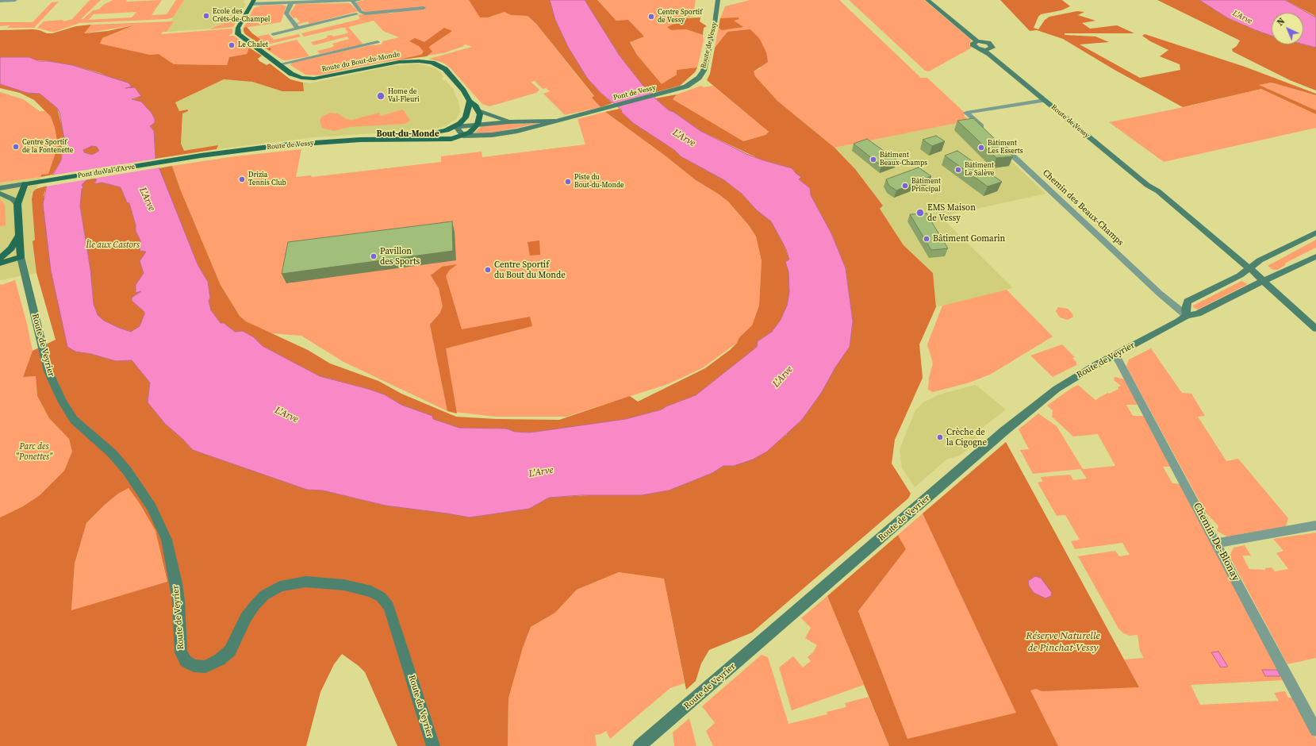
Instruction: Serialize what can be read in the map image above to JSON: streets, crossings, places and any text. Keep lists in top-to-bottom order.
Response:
{
  "streets": {
    "main road": [
      "Route de Vessy",
      "Route du Bout-du-Monde",
      "Pont de Vessy",
      "Pont du Val-d'Arve",
      "Route de Veyrier"
    ],
    "street": ["Chemin des Beaux-Champs", "Chemin De-Blonay"]
  },
  "crossings": [
    ["Route de Vessy", "Route du Bout-du-Monde"],
    ["Route de Vessy", "Pont de Vessy"],
    ["Route de Vessy", "Pont du Val-d'Arve"],
    ["Route de Vessy", "Route de Veyrier"],
    ["Pont du Val-d'Arve", "Route de Veyrier"],
    ["Chemin des Beaux-Champs", "Route de Veyrier"],
    ["Route de Veyrier", "Chemin De-Blonay"]
  ],
  "districts": ["Bout-du-Monde"],
  "water": ["L'Arve"],
  "parks": ["Île aux Castors", "Parc des \"Ponettes\"", "Réserve Naturelle de Pinchat-Vessy"],
  "places": [
    "Ecole des Crêts-de-Champel",
    "Centre Sportif de Vessy",
    "Le Chalet",
    "Home de Val-Fleuri",
    "Centre Sportif de la Fontenette",
    "Bâtiment Les Esserts",
    "Bâtiment Beaux-Champs",
    "Bâtiment Le Salève",
    "Drizia Tennis Club",
    "Piste du Bout-du-Monde",
    "Bâtiment Principal",
    "EMS Maison de Vessy",
    "Bâtiment Gomarin",
    "Pavillon des Sports",
    "Centre Sportif du Bout du Monde",
    "Crèche de la Cigogne"
  ],
  "north": "top left"
}
